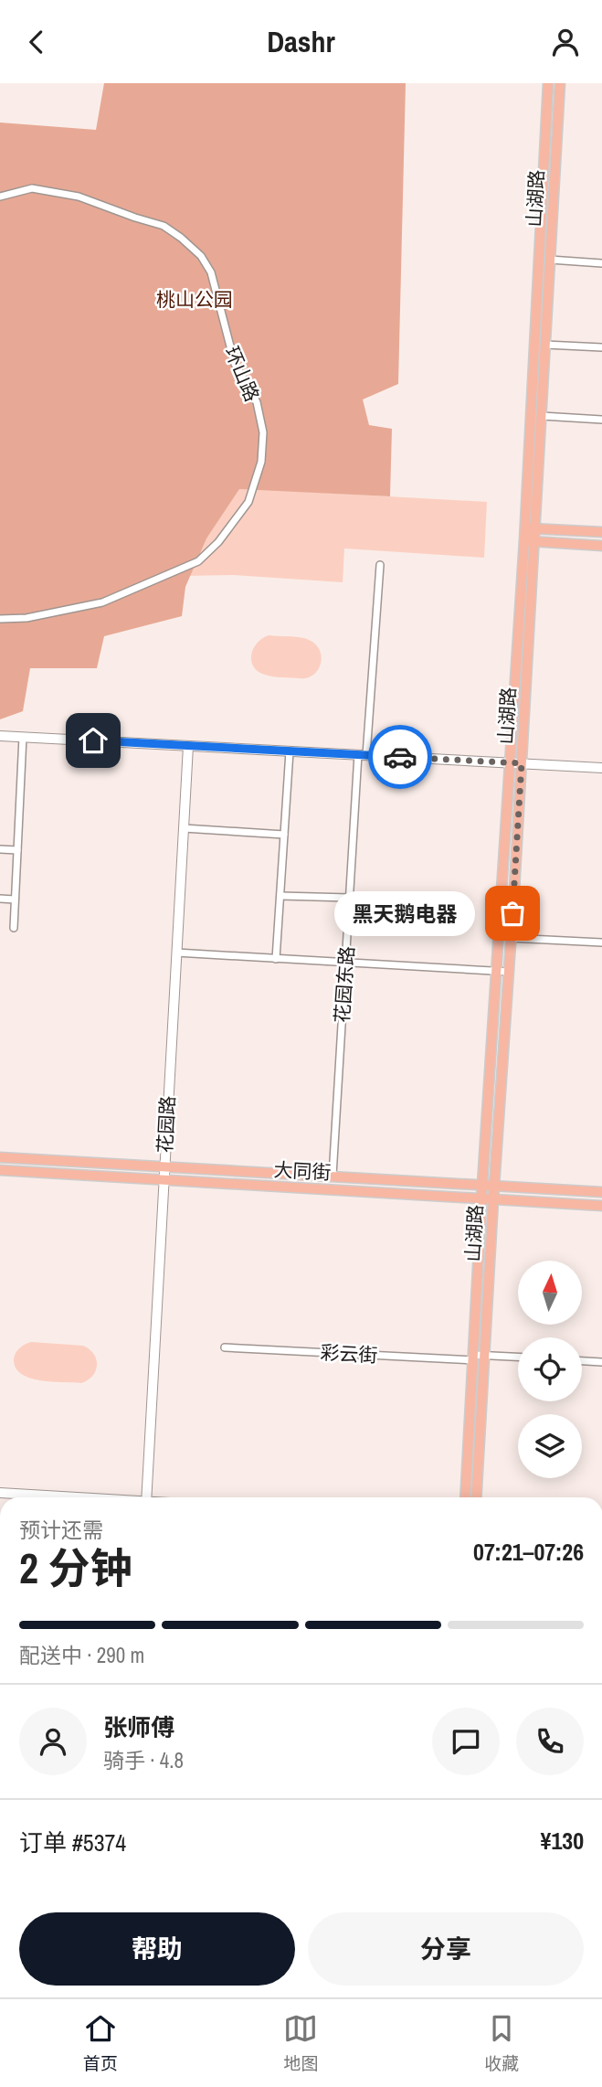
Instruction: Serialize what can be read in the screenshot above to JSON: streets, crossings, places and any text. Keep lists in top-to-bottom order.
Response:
{
  "streets": {
    "main road": ["山湖路", "花园路", "大同街"],
    "street": ["环山路", "花园东路", "彩云街"]
  },
  "crossings": [
    ["山湖路", "大同街"],
    ["山湖路", "彩云街"],
    ["花园东路", "大同街"],
    ["花园路", "大同街"]
  ],
  "parks": ["桃山公园"],
  "places": ["黑天鹅电器"],
  "north": "top",
  "page": {
    "header": "Dashr",
    "bubble": "黑天鹅电器",
    "heading": ["2 分钟", "预计还需", "07:21–07:26"],
    "panel": [
      "张师傅",
      "骑手 · 4.8",
      "订单 #5374",
      "¥130"
    ],
    "bar": "配送中 · 290 m",
    "buttons": ["帮助", "分享"],
    "tabs": ["首页", "地图", "收藏"]
  }
}
